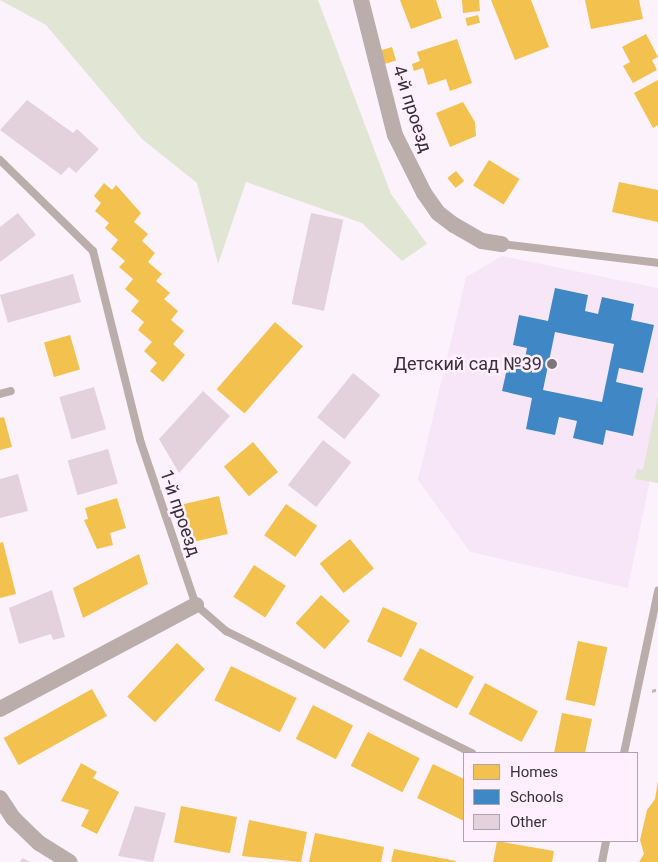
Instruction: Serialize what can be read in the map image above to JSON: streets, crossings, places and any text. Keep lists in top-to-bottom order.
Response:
{
  "streets": {
    "street": ["4-й проезд"],
    "lane": ["1-й проезд"]
  },
  "places": ["Детский сад №39"],
  "legend": ["Homes", "Schools", "Other"]
}
